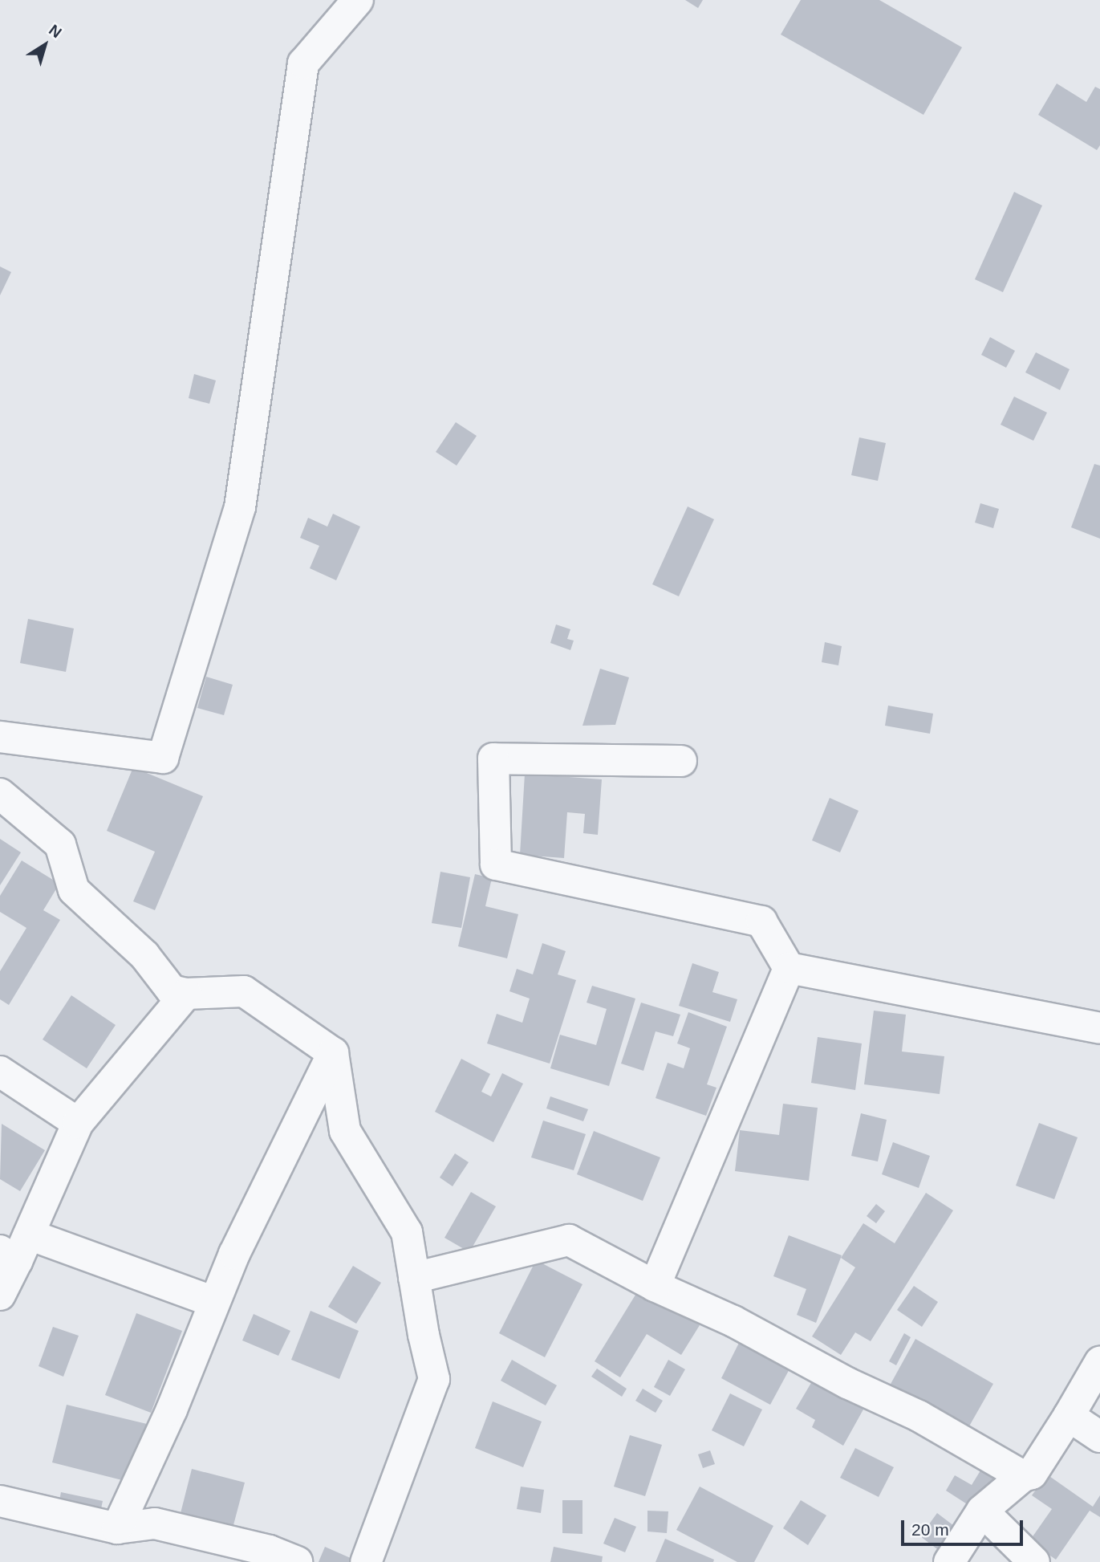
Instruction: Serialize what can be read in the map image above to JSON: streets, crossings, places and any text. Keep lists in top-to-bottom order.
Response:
{
  "scale_bar": "20 m",
  "north": "top right"
}
